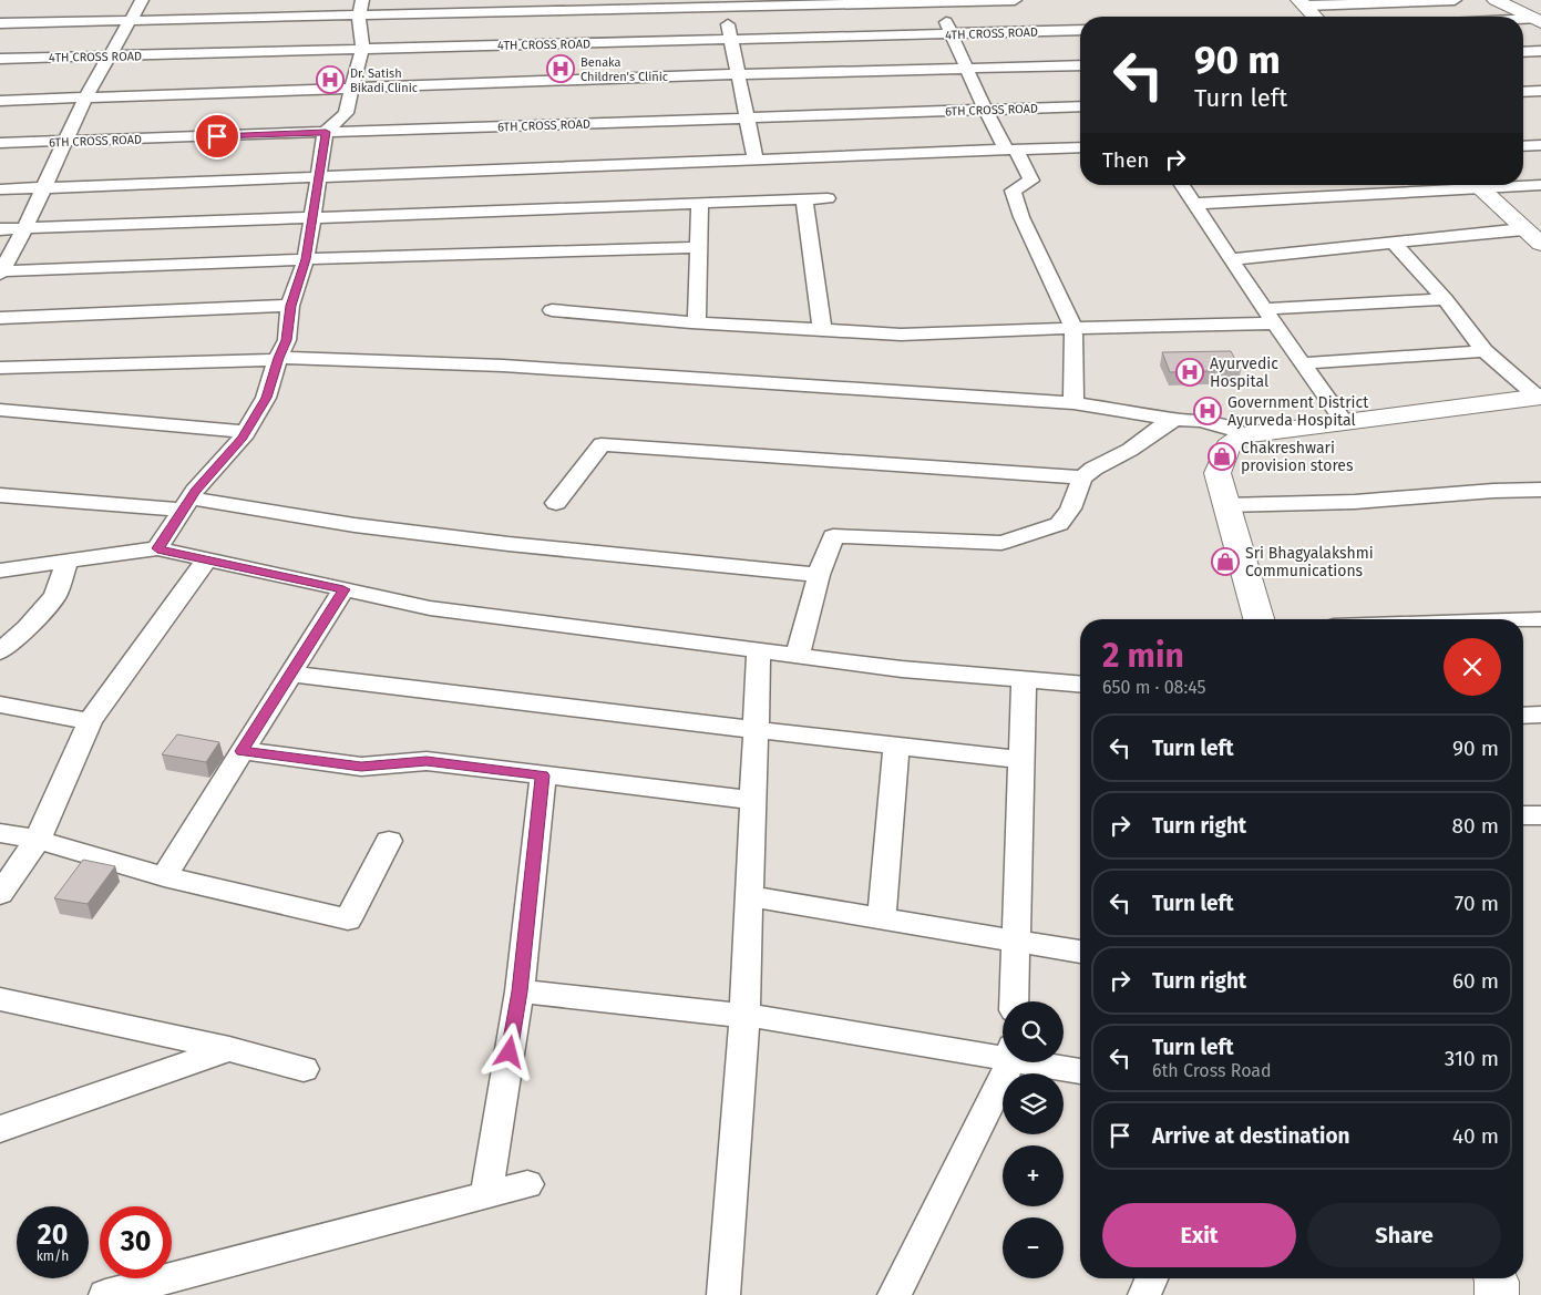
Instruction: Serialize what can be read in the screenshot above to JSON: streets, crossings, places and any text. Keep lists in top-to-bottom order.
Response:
{
  "streets": {
    "street": ["4TH CROSS ROAD", "6TH CROSS ROAD"]
  },
  "places": {
    "hospital": [
      "Benaka Children's Clinic",
      "Dr. Satish Bikadi Clinic",
      "Ayurvedic Hospital",
      "Government District Ayurveda Hospital"
    ],
    "shop": ["Chakreshwari provision stores", "Sri Bhagyalakshmi Communications"]
  },
  "page": {
    "turn": ["90 m", "Turn left"],
    "then": "Then",
    "heading": ["2 min", "650 m · 08:45"],
    "list": [
      {
        "name": "Turn left",
        "value": "90 m"
      },
      {
        "name": "Turn right",
        "value": "80 m"
      },
      {
        "name": "Turn left",
        "value": "70 m"
      },
      {
        "name": "Turn right",
        "value": "60 m"
      },
      {
        "name": "Turn left",
        "note": "6th Cross Road",
        "value": "310 m"
      },
      {
        "name": "Arrive at destination",
        "value": "40 m"
      }
    ],
    "map_buttons": ["+", "−"],
    "buttons": ["Exit", "Share"],
    "speed": "20 km/h",
    "limit": "30"
  }
}
